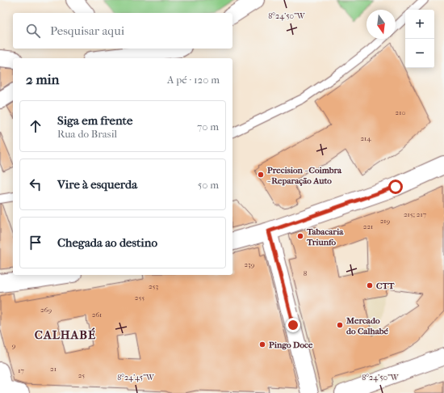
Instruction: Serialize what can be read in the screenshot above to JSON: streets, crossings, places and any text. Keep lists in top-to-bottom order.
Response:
{
  "districts": ["CALHABÉ"],
  "places": [
    "Precision - Coimbra - Reparação Auto",
    "Tabacaria Triunfo",
    "CTT",
    "Mercado do Calhabé",
    "Pingo Doce"
  ],
  "house_numbers": [
    "210",
    "214",
    "215; 217",
    "219",
    "221",
    "239",
    "8",
    "253",
    "255",
    "269",
    "261",
    "9",
    "21",
    "17",
    "25"
  ],
  "north": "bottom",
  "page": {
    "map_buttons": ["+", "−"],
    "search": "Pesquisar aqui",
    "heading": ["2 min", "A pé · 120 m"],
    "list": [
      ["Siga em frente", "Rua do Brasil", "70 m"],
      ["Vire à esquerda", "50 m"],
      "Chegada ao destino"
    ]
  },
  "coordinates": ["8°24'50\"W", "8°24'45\"W"]
}
